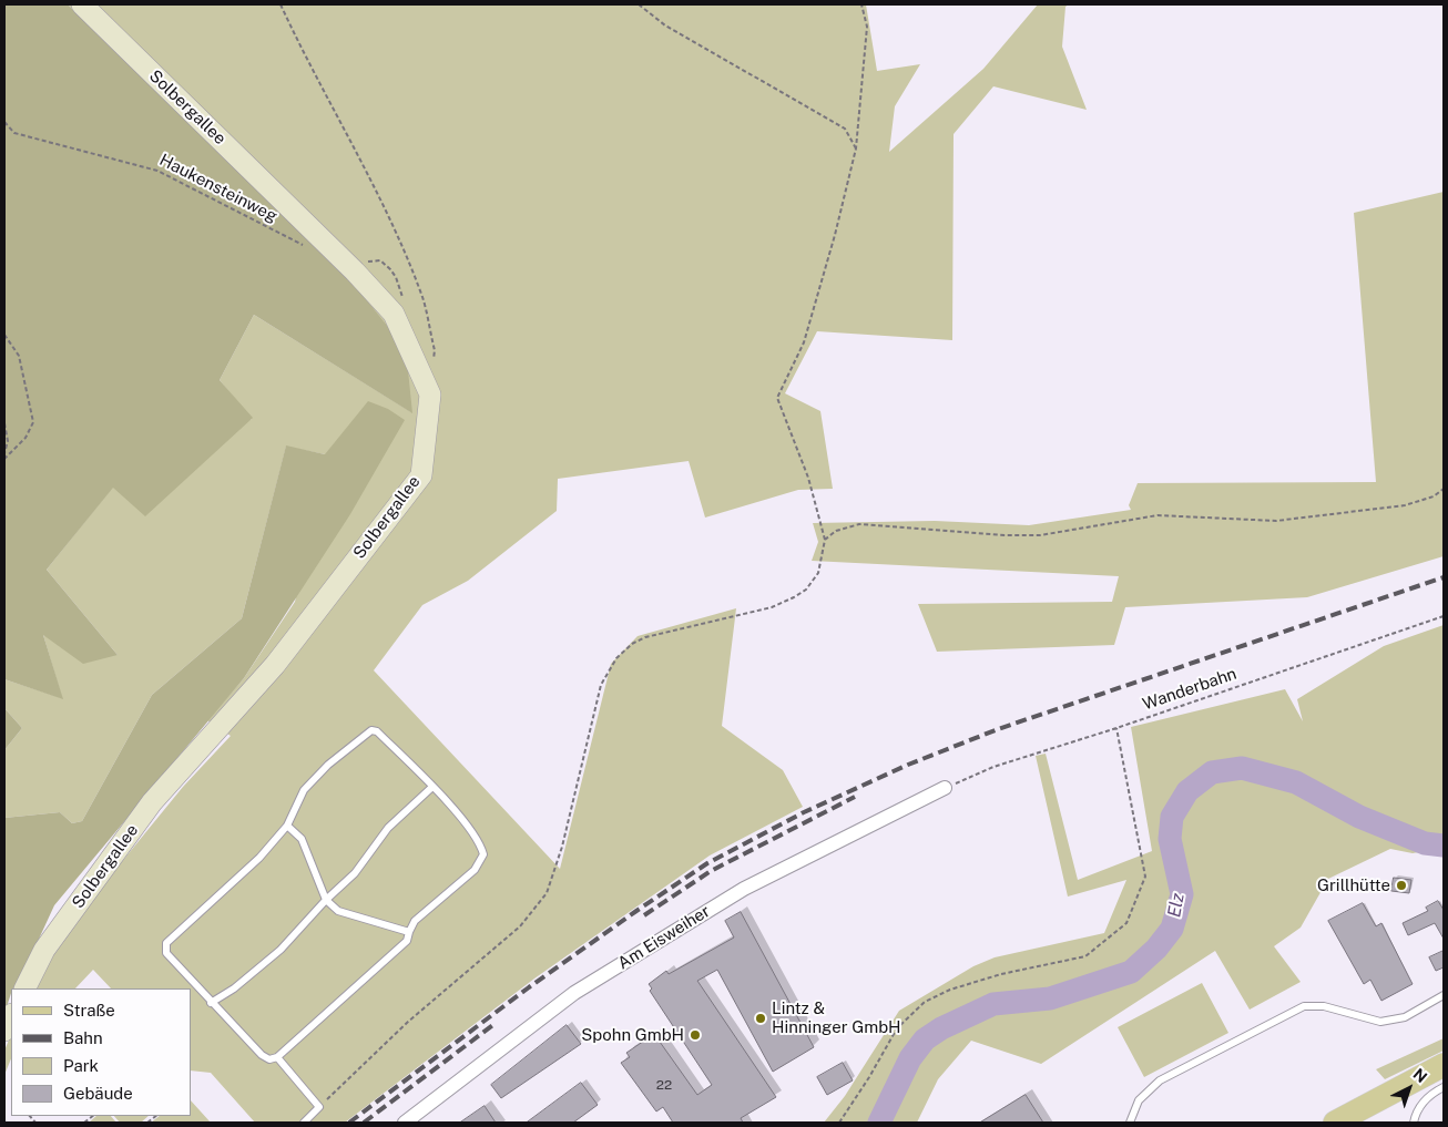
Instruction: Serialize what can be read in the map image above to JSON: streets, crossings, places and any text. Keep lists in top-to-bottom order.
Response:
{
  "streets": {
    "street": ["Solbergallee", "Am Eisweiher"],
    "path": ["Haukensteinweg", "Wanderbahn"]
  },
  "crossings": [
    ["Wanderbahn", "Am Eisweiher"]
  ],
  "water": ["Elz"],
  "places": ["Grillhütte", "Lintz & Hinninger GmbH", "Spohn GmbH"],
  "house_numbers": ["22"],
  "legend": [
    "Straße",
    "Bahn",
    "Park",
    "Gebäude"
  ],
  "north": "top right"
}
